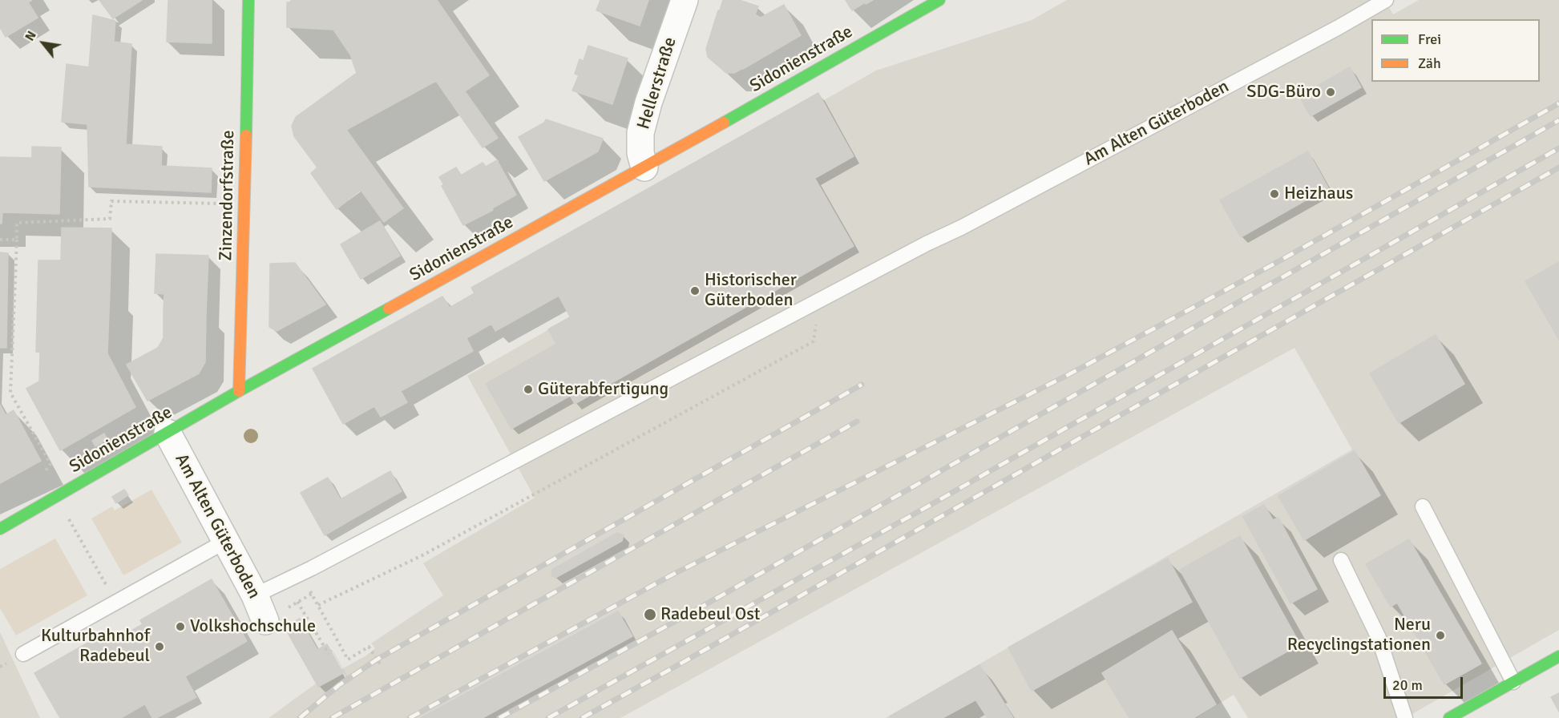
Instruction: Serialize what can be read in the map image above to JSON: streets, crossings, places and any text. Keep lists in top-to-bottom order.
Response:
{
  "streets": {
    "street": [
      "Sidonienstraße",
      "Hellerstraße",
      "Am Alten Güterboden",
      "Zinzendorfstraße"
    ]
  },
  "crossings": [
    ["Sidonienstraße", "Hellerstraße"],
    ["Sidonienstraße", "Am Alten Güterboden"],
    ["Sidonienstraße", "Zinzendorfstraße"]
  ],
  "places": [
    "SDG-Büro",
    "Heizhaus",
    "Historischer Güterboden",
    "Güterabfertigung",
    "Radebeul Ost",
    "Volkshochschule",
    "Neru Recyclingstationen",
    "Kulturbahnhof Radebeul"
  ],
  "legend": ["Frei", "Zäh"],
  "scale_bar": "20 m",
  "north": "top left"
}
